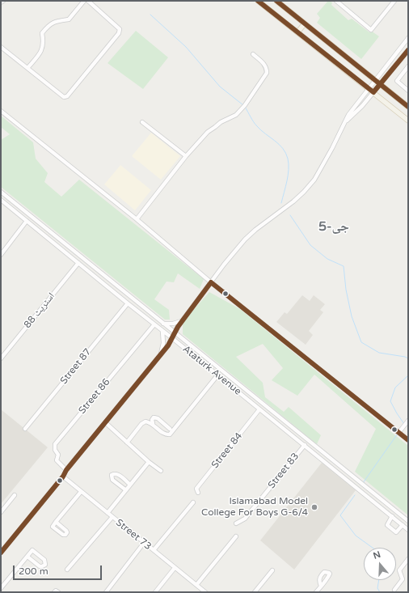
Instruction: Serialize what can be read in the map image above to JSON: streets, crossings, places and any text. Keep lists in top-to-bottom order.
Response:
{
  "streets": {
    "street": [
      "اسٹریٹ 88",
      "Street 87",
      "Ataturk Avenue",
      "Street 86",
      "Street 84",
      "Street 83",
      "Street 73"
    ]
  },
  "crossings": [
    ["اسٹریٹ 88", "Ataturk Avenue"],
    ["Street 87", "Ataturk Avenue"],
    ["Ataturk Avenue", "Street 86"],
    ["Ataturk Avenue", "Street 84"],
    ["Ataturk Avenue", "Street 83"]
  ],
  "districts": ["جی-5"],
  "places": ["Islamabad Model College For Boys G-6/4"],
  "scale_bar": "200 m",
  "north": "top"
}
